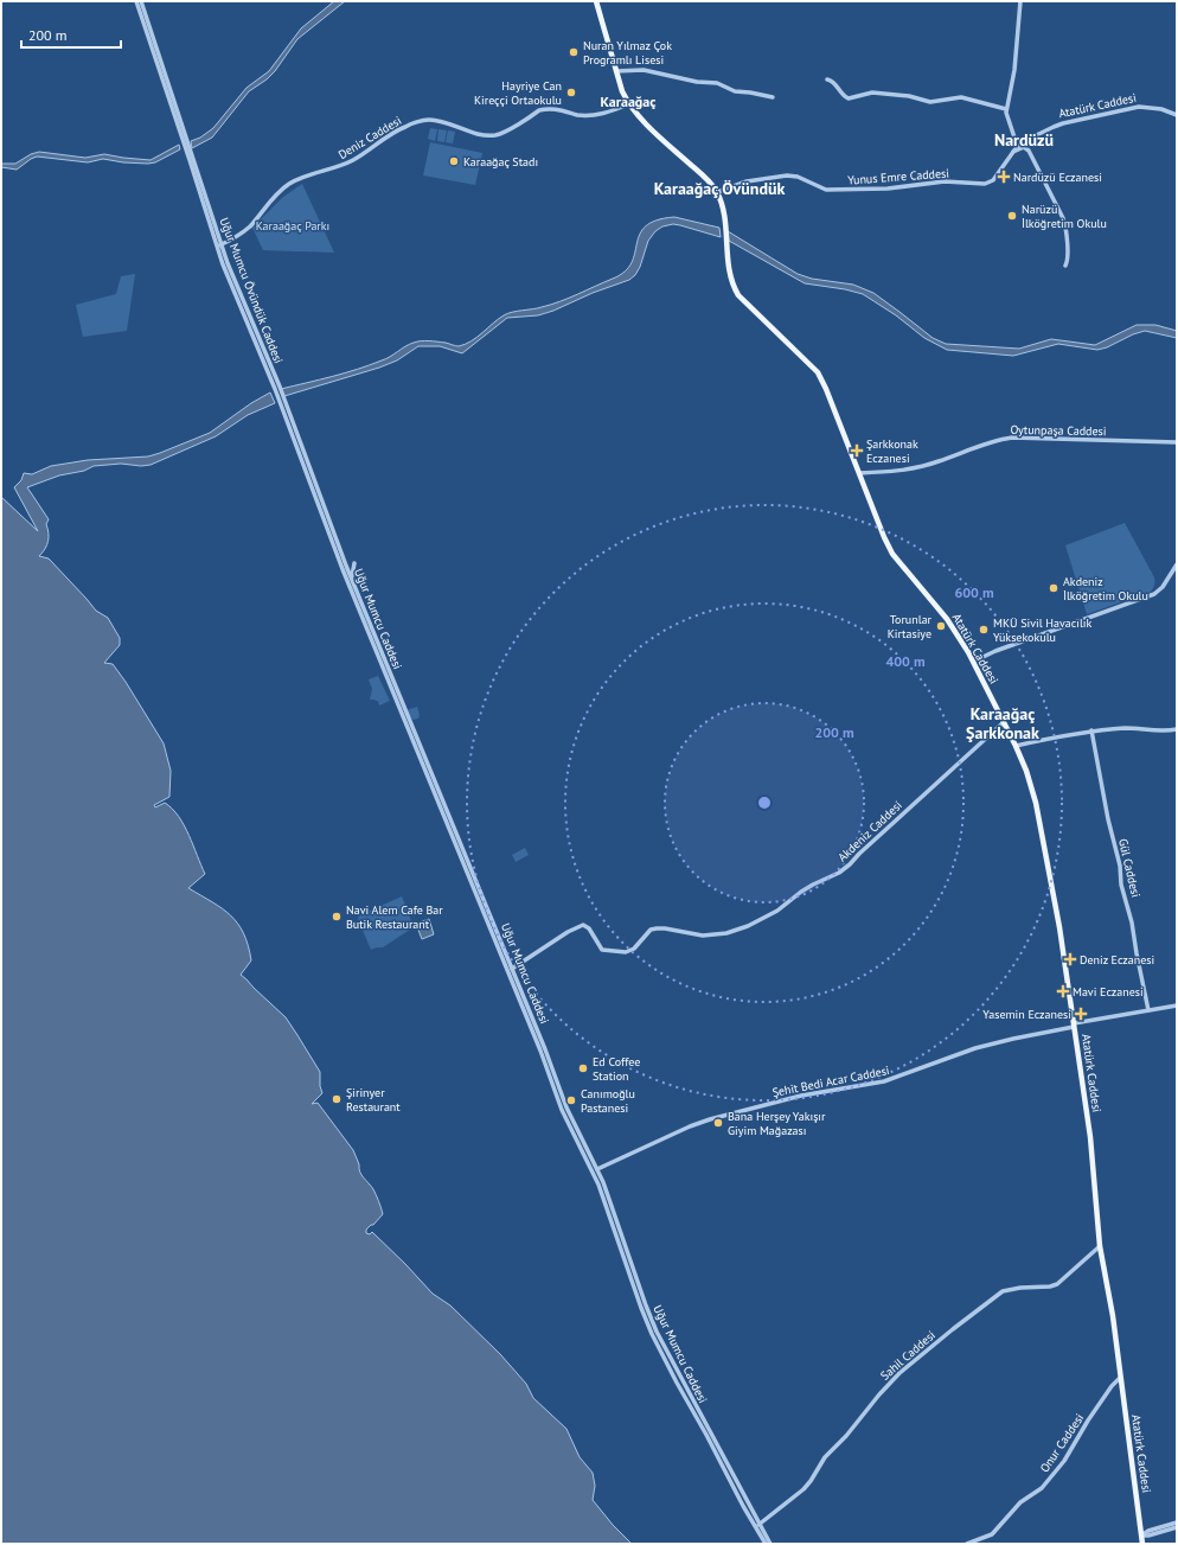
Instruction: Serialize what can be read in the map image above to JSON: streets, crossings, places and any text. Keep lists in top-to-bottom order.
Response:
{
  "streets": {
    "main road": ["Atatürk Caddesi"],
    "street": [
      "Deniz Caddesi",
      "Yunus Emre Caddesi",
      "Uğur Mumcu Övündük Caddesi",
      "Oytunpaşa Caddesi",
      "Uğur Mumcu Caddesi",
      "Akdeniz Caddesi",
      "Gül Caddesi",
      "Şehit Bedi Acar Caddesi",
      "Sahil Caddesi",
      "Onur Caddesi"
    ]
  },
  "crossings": [
    ["Atatürk Caddesi", "Deniz Caddesi"],
    ["Atatürk Caddesi", "Yunus Emre Caddesi"],
    ["Atatürk Caddesi", "Oytunpaşa Caddesi"],
    ["Atatürk Caddesi", "Akdeniz Caddesi"],
    ["Atatürk Caddesi", "Şehit Bedi Acar Caddesi"],
    ["Atatürk Caddesi", "Sahil Caddesi"],
    ["Atatürk Caddesi", "Onur Caddesi"],
    ["Deniz Caddesi", "Uğur Mumcu Övündük Caddesi"],
    ["Uğur Mumcu Övündük Caddesi", "Uğur Mumcu Caddesi"],
    ["Uğur Mumcu Caddesi", "Akdeniz Caddesi"],
    ["Uğur Mumcu Caddesi", "Şehit Bedi Acar Caddesi"],
    ["Uğur Mumcu Caddesi", "Sahil Caddesi"],
    ["Gül Caddesi", "Şehit Bedi Acar Caddesi"]
  ],
  "districts": [
    "Karaağaç",
    "Nardüzü",
    "Karaağaç Övündük",
    "Karaağaç Şarkkonak"
  ],
  "parks": ["Karaağaç Parkı"],
  "places": {
    "other": [
      "Nuran Yılmaz Çok Programlı Lisesi",
      "Hayriye Can Kireççi Ortaokulu",
      "Karaağaç Stadı",
      "Narüzü İlköğretim Okulu",
      "Akdeniz İlköğretim Okulu",
      "Torunlar Kirtasiye",
      "MKÜ Sivil Havacılık Yüksekokulu",
      "Navi Alem Cafe Bar Butik Restaurant",
      "Ed Coffee Station",
      "Şirinyer Restaurant",
      "Canımoğlu Pastanesi",
      "Bana Herşey Yakışır Giyim Mağazası"
    ],
    "health": [
      "Nardüzü Eczanesi",
      "Şarkkonak Eczanesi",
      "Deniz Eczanesi",
      "Mavi Eczanesi",
      "Yasemin Eczanesi"
    ]
  },
  "scale_bar": "200 m",
  "rings": ["600 m", "400 m", "200 m"]
}
